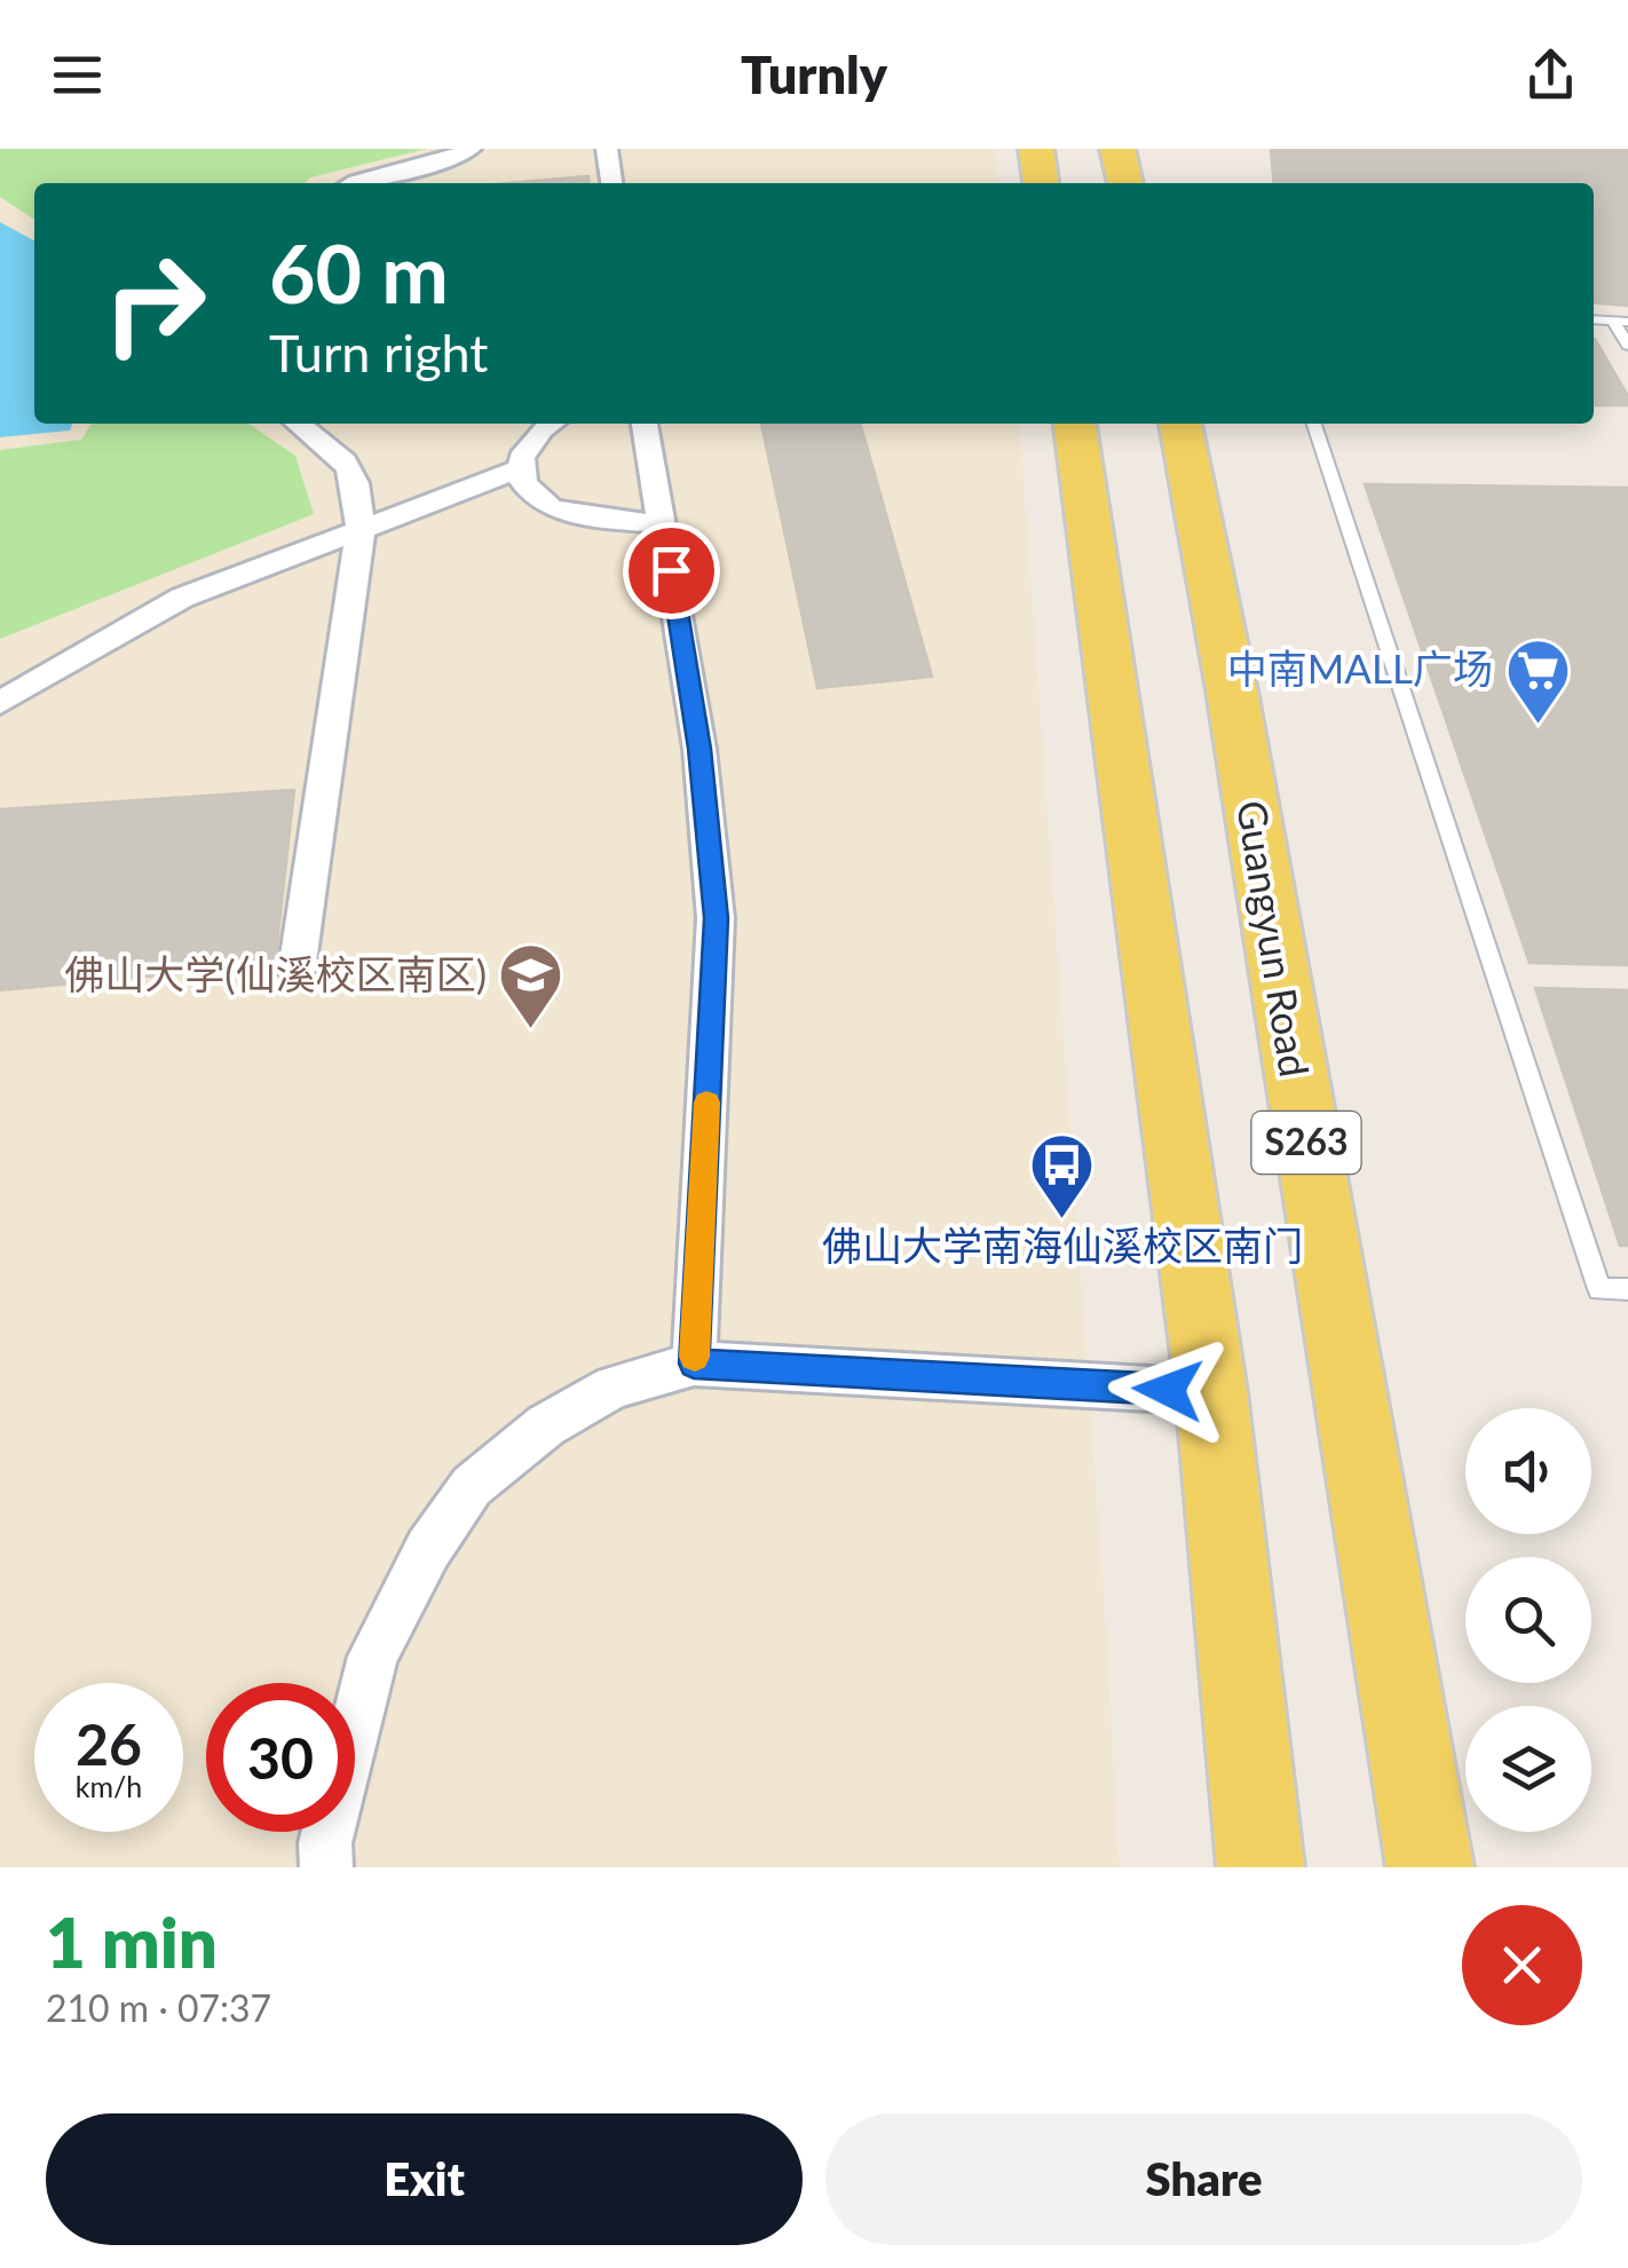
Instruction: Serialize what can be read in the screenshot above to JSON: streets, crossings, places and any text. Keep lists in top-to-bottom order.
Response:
{
  "streets": {
    "main road": ["Guangyun Road", "S263"]
  },
  "places": {
    "supermarket": ["中南MALL广场"],
    "school or university": ["佛山大学(仙溪校区南区)"],
    "bus stop": ["佛山大学南海仙溪校区南门"]
  },
  "page": {
    "header": "Turnly",
    "turn": ["60 m", "Turn right"],
    "speed": "26 km/h",
    "limit": "30",
    "heading": ["1 min", "210 m · 07:37"],
    "buttons": ["Exit", "Share"]
  }
}
